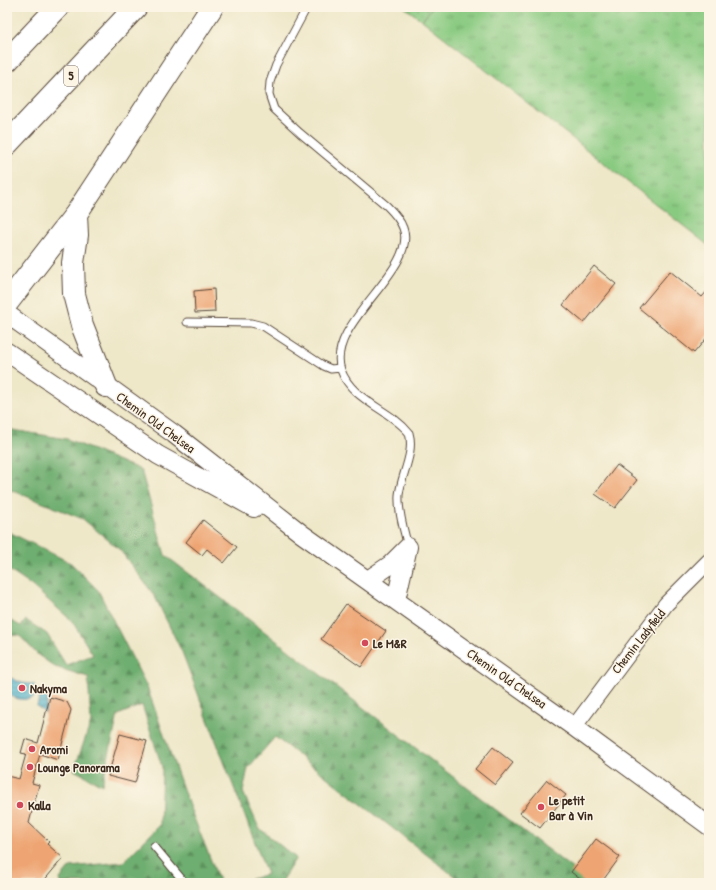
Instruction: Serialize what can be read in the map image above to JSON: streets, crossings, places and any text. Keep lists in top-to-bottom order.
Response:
{
  "streets": {
    "highway": ["5"],
    "street": ["Chemin Old Chelsea", "Chemin Ladyfield"]
  },
  "crossings": [
    ["Chemin Old Chelsea", "Chemin Ladyfield"]
  ],
  "places": [
    "Le M&R",
    "Nakyma",
    "Aromi",
    "Lounge Panorama",
    "Kalla",
    "Le petit Bar à Vin"
  ]
}
